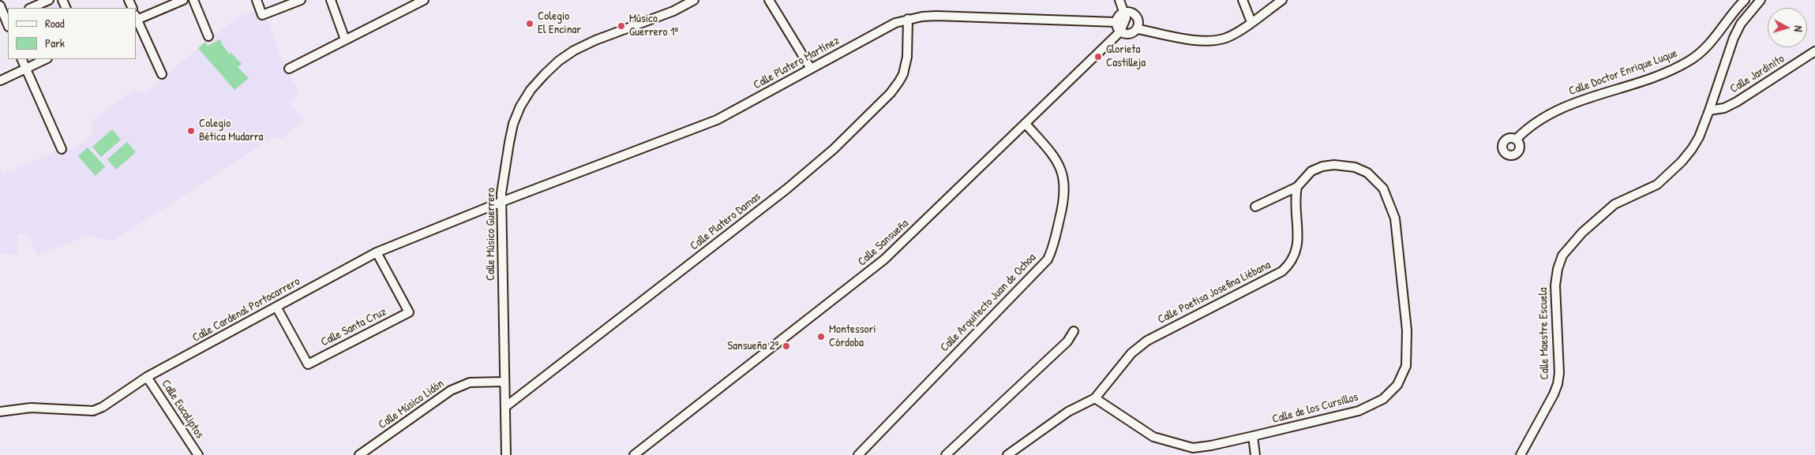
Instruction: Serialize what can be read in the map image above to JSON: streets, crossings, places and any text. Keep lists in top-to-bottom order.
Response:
{
  "streets": {
    "street": [
      "Calle Platero Martínez",
      "Calle Doctor Enrique Luque",
      "Calle Jardinito",
      "Calle Platero Damas",
      "Calle Músico Guerrero",
      "Calle Sansueña",
      "Calle Poetisa Josefina Liébana",
      "Calle Arquitecto Juan de Ochoa",
      "Calle Cardenal Portocarrero",
      "Calle Santa Cruz",
      "Calle Maestre Escuela",
      "Calle Músico Lidón",
      "Calle de los Cursillos",
      "Calle Eucaliptos"
    ]
  },
  "crossings": [
    ["Calle Platero Martínez", "Calle Platero Damas"],
    ["Calle Platero Martínez", "Calle Músico Guerrero"],
    ["Calle Platero Martínez", "Calle Cardenal Portocarrero"],
    ["Calle Jardinito", "Calle Maestre Escuela"],
    ["Calle Platero Damas", "Calle Músico Guerrero"],
    ["Calle Músico Guerrero", "Calle Cardenal Portocarrero"],
    ["Calle Músico Guerrero", "Calle Músico Lidón"],
    ["Calle Sansueña", "Calle Arquitecto Juan de Ochoa"],
    ["Calle Poetisa Josefina Liébana", "Calle de los Cursillos"],
    ["Calle Cardenal Portocarrero", "Calle Santa Cruz"],
    ["Calle Cardenal Portocarrero", "Calle Eucaliptos"]
  ],
  "places": [
    "Colegio El Encinar",
    "Músico Guerrero 1ª",
    "Glorieta Castilleja",
    "Colegio Bética Mudarra",
    "Montessori Córdoba",
    "Sansueña 2ª"
  ],
  "legend": ["Road", "Park"],
  "north": "right"
}
